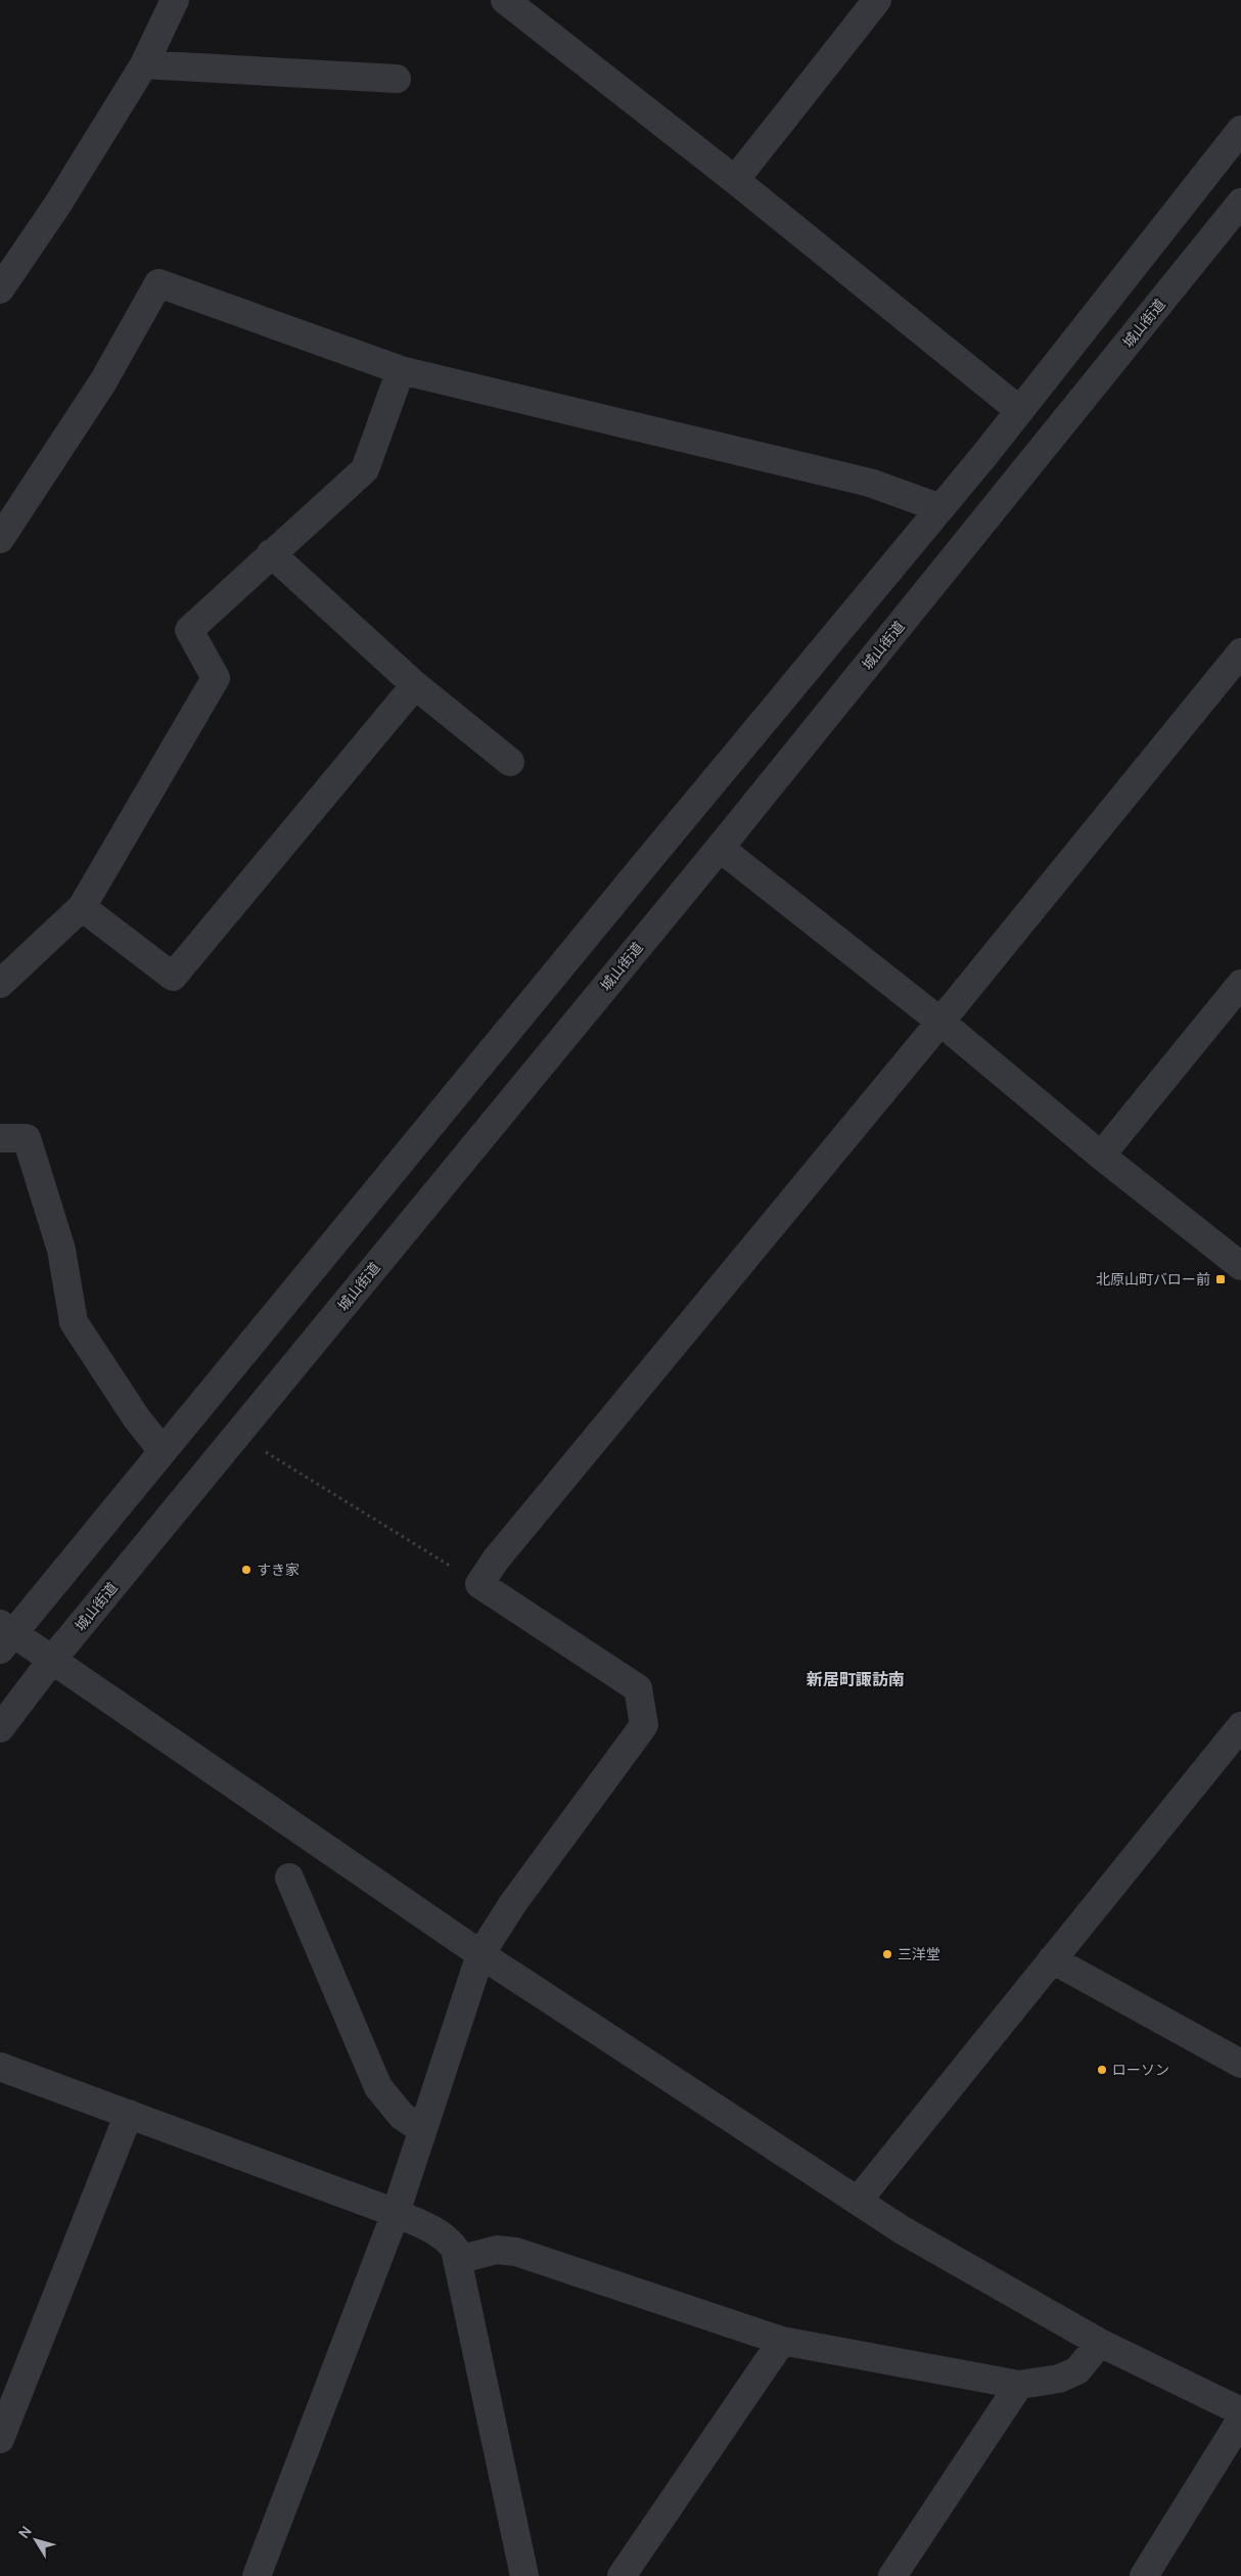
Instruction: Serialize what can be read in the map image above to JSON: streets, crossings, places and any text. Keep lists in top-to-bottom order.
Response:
{
  "streets": {
    "street": ["城山街道"]
  },
  "districts": ["新居町諏訪南"],
  "places": {
    "transit": ["北原山町バロー前"],
    "other": ["すき家", "三洋堂", "ローソン"]
  },
  "north": "top left"
}
